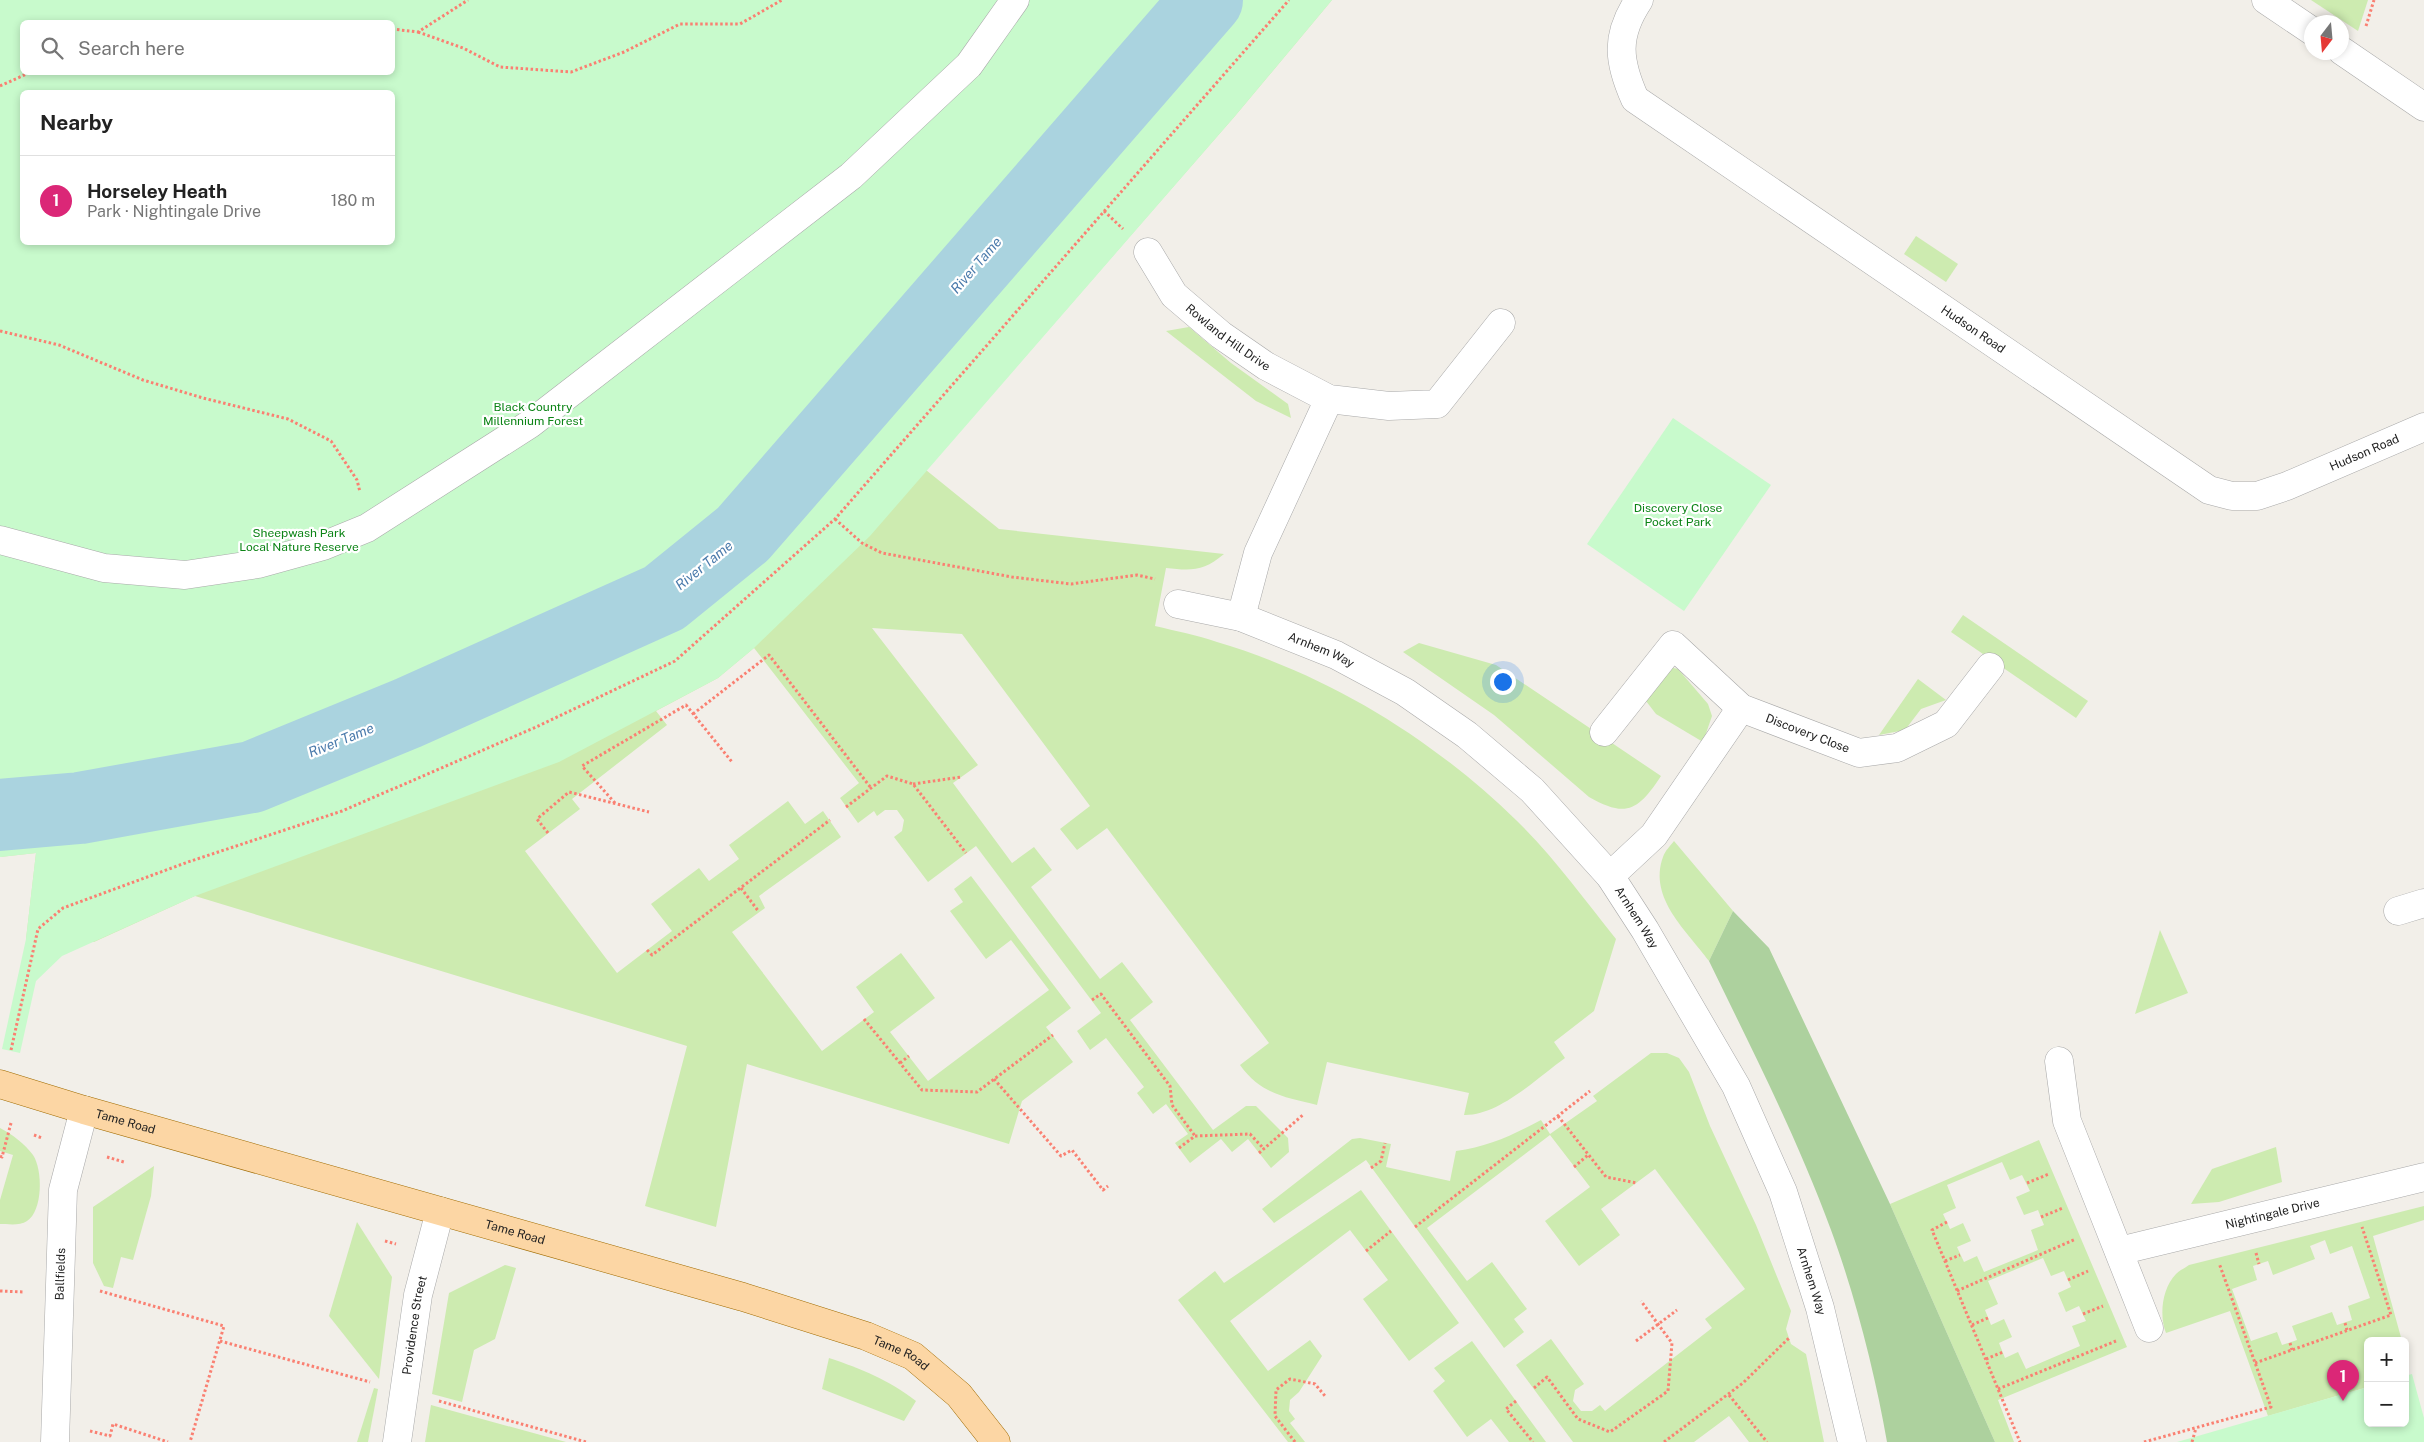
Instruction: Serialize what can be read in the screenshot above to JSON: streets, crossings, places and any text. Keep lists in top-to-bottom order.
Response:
{
  "streets": {
    "main road": ["Tame Road"],
    "street": [
      "Hudson Road",
      "Rowland Hill Drive",
      "Arnhem Way",
      "Discovery Close",
      "Nightingale Drive",
      "Ballfields",
      "Providence Street"
    ]
  },
  "crossings": [
    ["Tame Road", "Ballfields"],
    ["Tame Road", "Providence Street"]
  ],
  "water": ["River Tame"],
  "parks": ["Black Country Millennium Forest", "Discovery Close Pocket Park", "Sheepwash Park Local Nature Reserve"],
  "north": "bottom",
  "page": {
    "search": "Search here",
    "heading": "Nearby",
    "list": [
      {
        "mark": "1",
        "name": "Horseley Heath",
        "note": "Park · Nightingale Drive",
        "value": "180 m"
      }
    ],
    "map_buttons": ["+", "−"],
    "pins": "1"
  }
}
